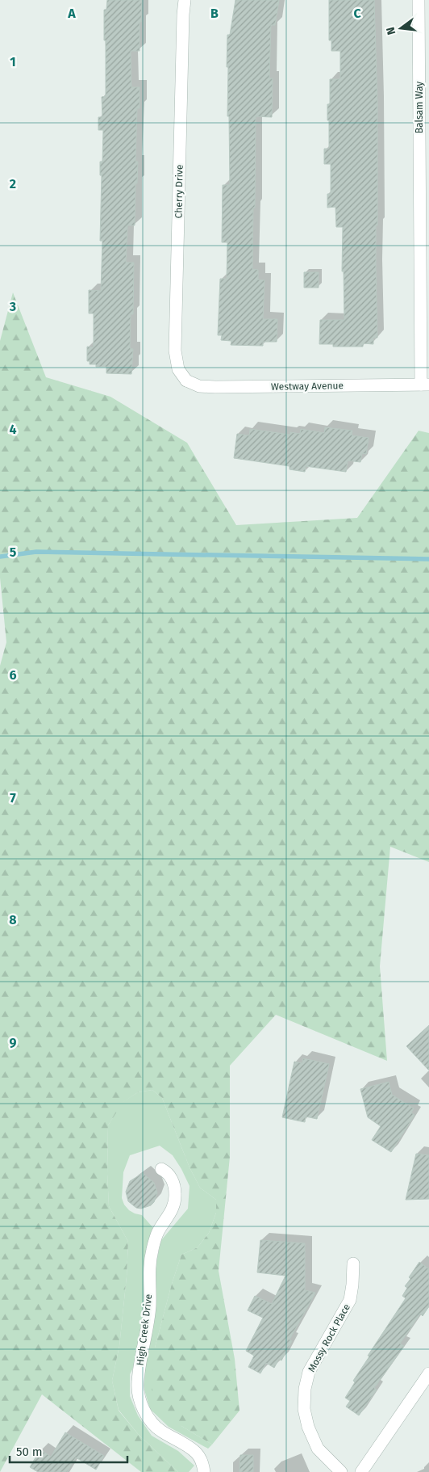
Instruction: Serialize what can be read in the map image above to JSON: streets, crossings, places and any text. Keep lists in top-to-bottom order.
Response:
{
  "streets": {
    "street": [
      "Balsam Way",
      "Cherry Drive",
      "Westway Avenue",
      "High Creek Drive",
      "Mossy Rock Place"
    ]
  },
  "crossings": [
    ["Balsam Way", "Westway Avenue"],
    ["Cherry Drive", "Westway Avenue"]
  ],
  "scale_bar": "50 m",
  "north": "left",
  "grid": {
    "columns": ["A", "B", "C"],
    "rows": [
      "1",
      "2",
      "3",
      "4",
      "5",
      "6",
      "7",
      "8",
      "9"
    ]
  }
}
